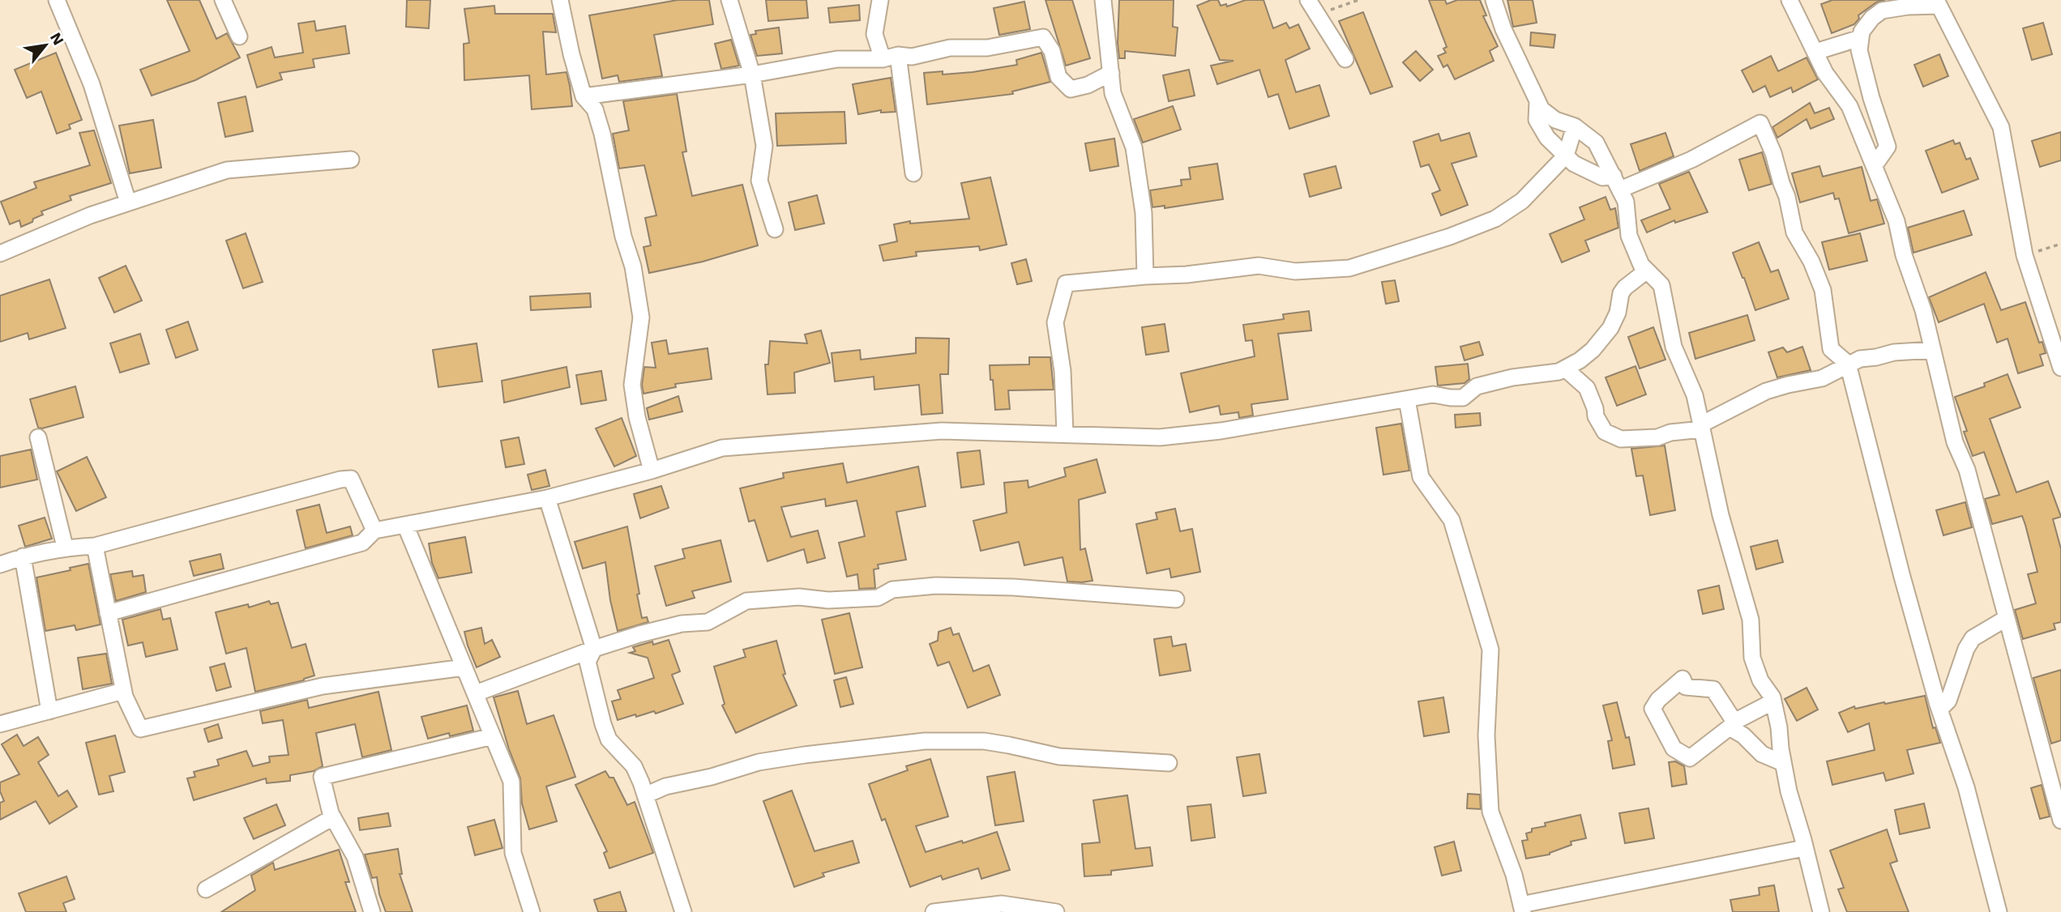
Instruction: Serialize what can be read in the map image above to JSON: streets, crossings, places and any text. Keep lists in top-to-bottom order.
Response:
{
  "north": "top right"
}
